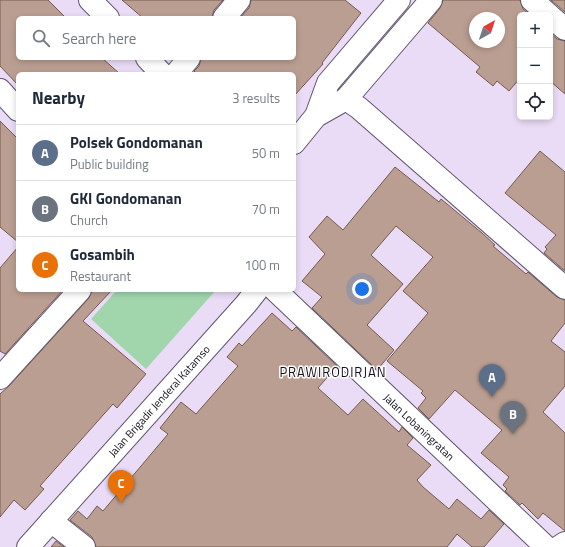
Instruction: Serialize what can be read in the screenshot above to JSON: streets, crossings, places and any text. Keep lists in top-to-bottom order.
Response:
{
  "streets": {
    "street": ["Jalan Brigadir Jenderal Katamso", "Jalan Lobaningratan"]
  },
  "districts": ["PRAWIRODIRJAN"],
  "north": "top right",
  "page": {
    "map_buttons": ["+", "−"],
    "search": "Search here",
    "heading": ["Nearby", "3 results"],
    "list": [
      {
        "mark": "A",
        "name": "Polsek Gondomanan",
        "note": "Public building",
        "value": "50 m"
      },
      {
        "mark": "B",
        "name": "GKI Gondomanan",
        "note": "Church",
        "value": "70 m"
      },
      {
        "mark": "C",
        "name": "Gosambih",
        "note": "Restaurant",
        "value": "100 m"
      }
    ],
    "pins": ["A", "B", "C"]
  }
}
